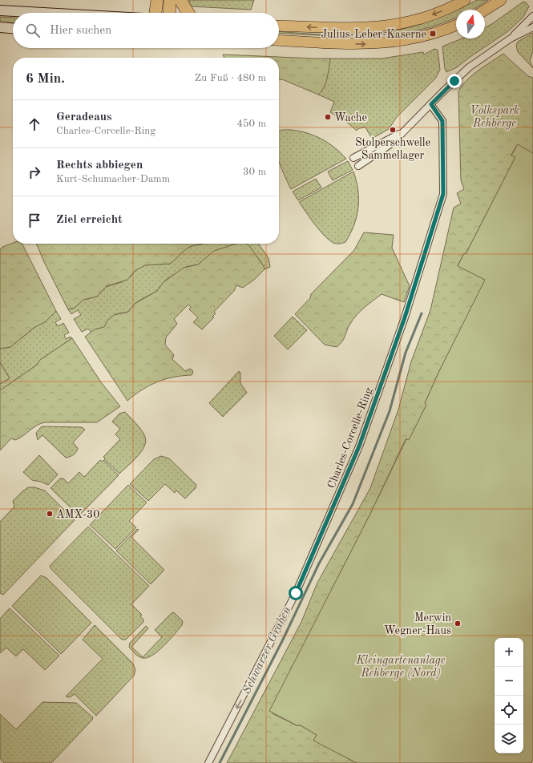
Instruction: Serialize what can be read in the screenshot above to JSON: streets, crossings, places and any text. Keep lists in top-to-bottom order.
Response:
{
  "streets": {
    "street": ["Charles-Corcelle-Ring"]
  },
  "one_way": ["Charles-Corcelle-Ring"],
  "water": ["Schwarzer Graben"],
  "parks": ["Volkspark Rehberge", "Kleingartenanlage Rehberge (Nord)"],
  "places": {
    "transit": ["Julius-Leber-Kaserne"],
    "other": [
      "Wache",
      "Stolperschwelle Sammellager",
      "AMX-30",
      "Merwin Wegner-Haus"
    ]
  },
  "north": "top",
  "page": {
    "search": "Hier suchen",
    "heading": ["6 Min.", "Zu Fuß · 480 m"],
    "list": [
      ["Geradeaus", "Charles-Corcelle-Ring", "450 m"],
      ["Rechts abbiegen", "Kurt-Schumacher-Damm", "30 m"],
      "Ziel erreicht"
    ],
    "map_buttons": ["+", "−"]
  }
}
